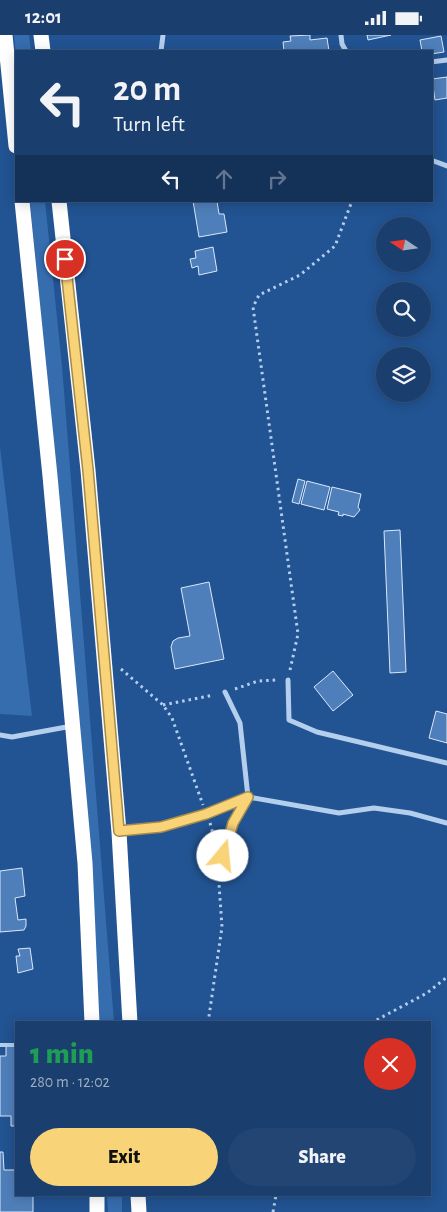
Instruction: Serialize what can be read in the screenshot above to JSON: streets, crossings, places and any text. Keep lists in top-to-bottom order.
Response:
{
  "north": "left",
  "page": {
    "status": "12:01",
    "turn": ["20 m", "Turn left"],
    "heading": ["1 min", "280 m · 12:02"],
    "buttons": ["Exit", "Share"]
  }
}
